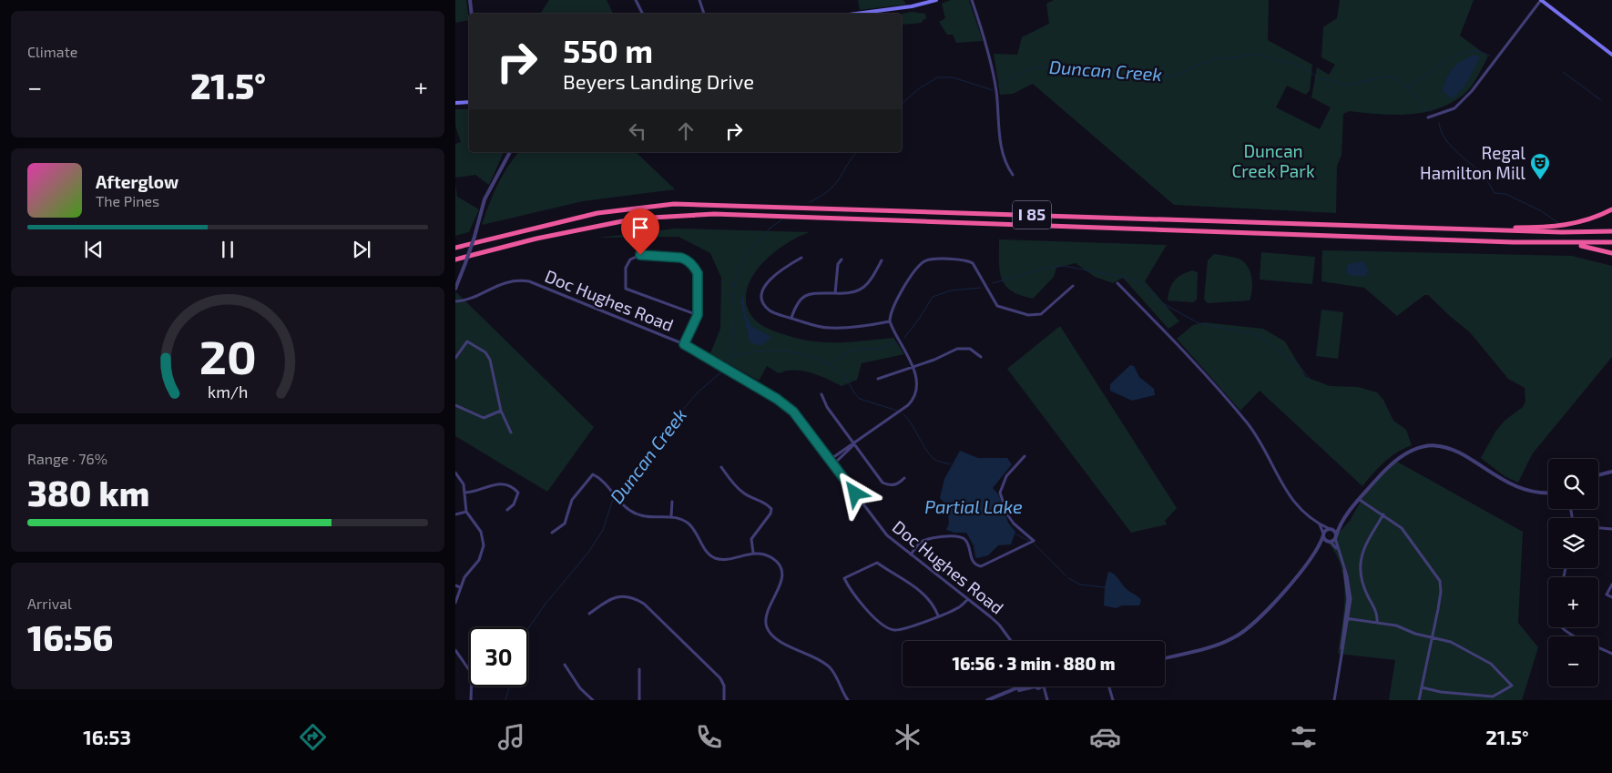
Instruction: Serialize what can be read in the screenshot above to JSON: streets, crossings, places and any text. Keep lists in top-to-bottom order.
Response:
{
  "streets": {
    "highway": ["I 85"],
    "street": ["Doc Hughes Road"]
  },
  "water": ["Duncan Creek", "Partial Lake"],
  "parks": ["Duncan Creek Park"],
  "places": {
    "theatre": ["Regal Hamilton Mill"]
  },
  "page": {
    "tile": [
      "Climate",
      ["Range · 76%", "380 km"],
      ["Arrival", "16:56"]
    ],
    "turn": ["550 m", "Beyers Landing Drive"],
    "heat": ["−", "21.5°", "+"],
    "song": ["Afterglow", "The Pines"],
    "map_buttons": ["+", "−"],
    "limit": "30",
    "trip": "16:56 · 3 min · 880 m",
    "tabs": ["16:53", "21.5°"],
    "gauge": ["20", "km/h"]
  }
}
